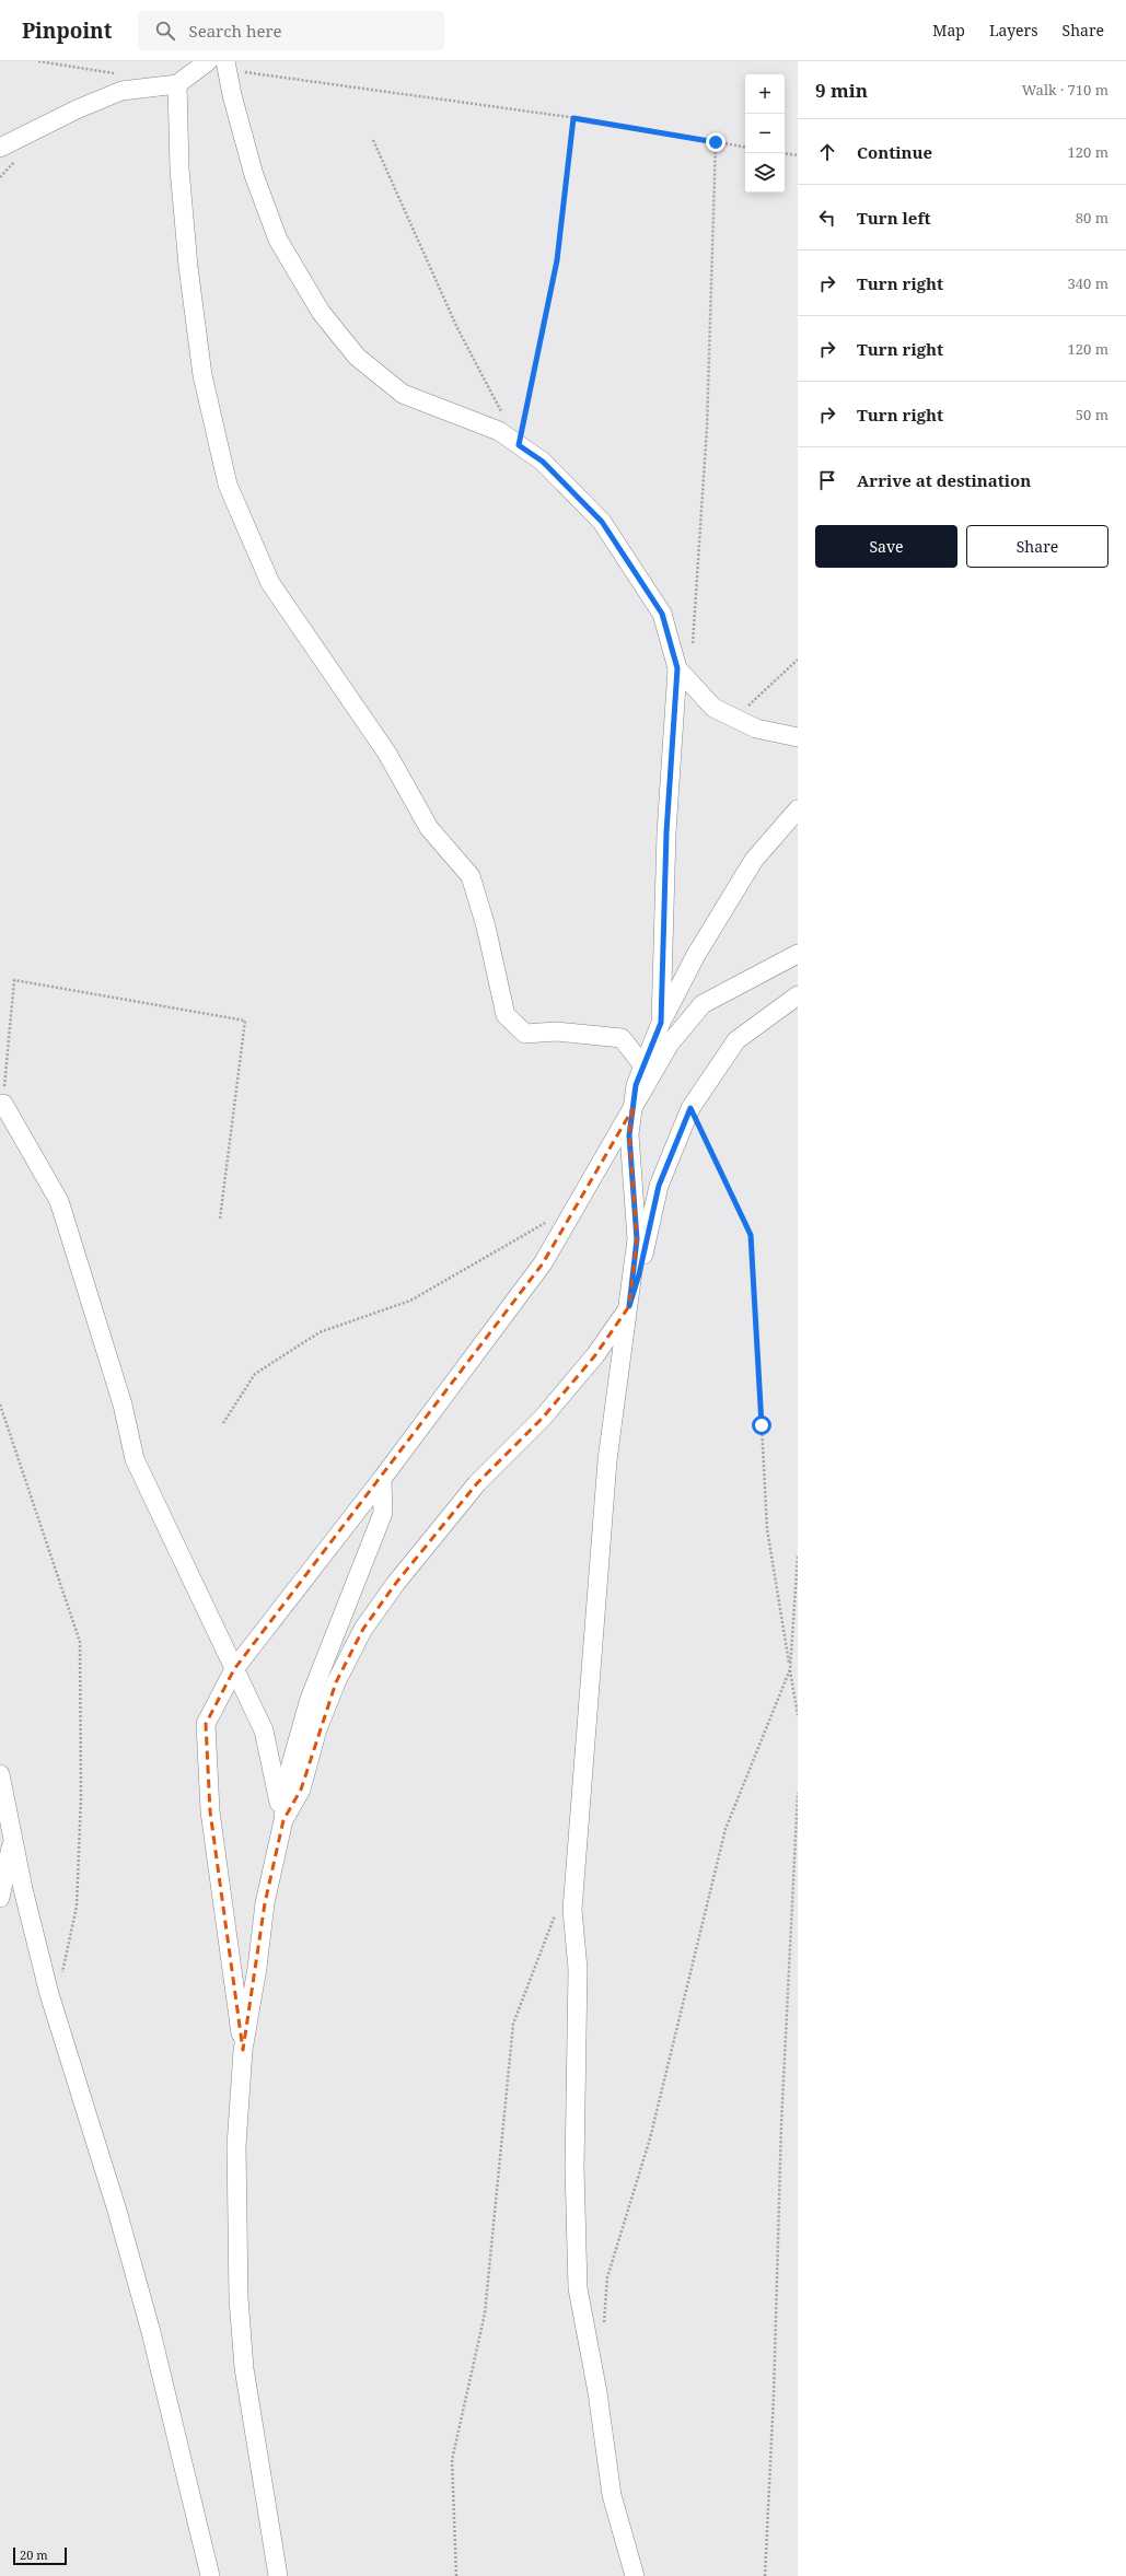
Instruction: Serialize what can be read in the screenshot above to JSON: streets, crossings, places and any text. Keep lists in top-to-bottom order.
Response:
{
  "scale_bar": "20 m",
  "page": {
    "header": "Pinpoint",
    "search": "Search here",
    "nav": ["Map", "Layers", "Share"],
    "heading": ["9 min", "Walk · 710 m"],
    "map_buttons": ["+", "−"],
    "list": [
      ["Continue", "120 m"],
      ["Turn left", "80 m"],
      ["Turn right", "340 m"],
      ["Turn right", "120 m"],
      ["Turn right", "50 m"],
      "Arrive at destination"
    ],
    "buttons": ["Save", "Share"],
    "scale": "20 m"
  }
}
